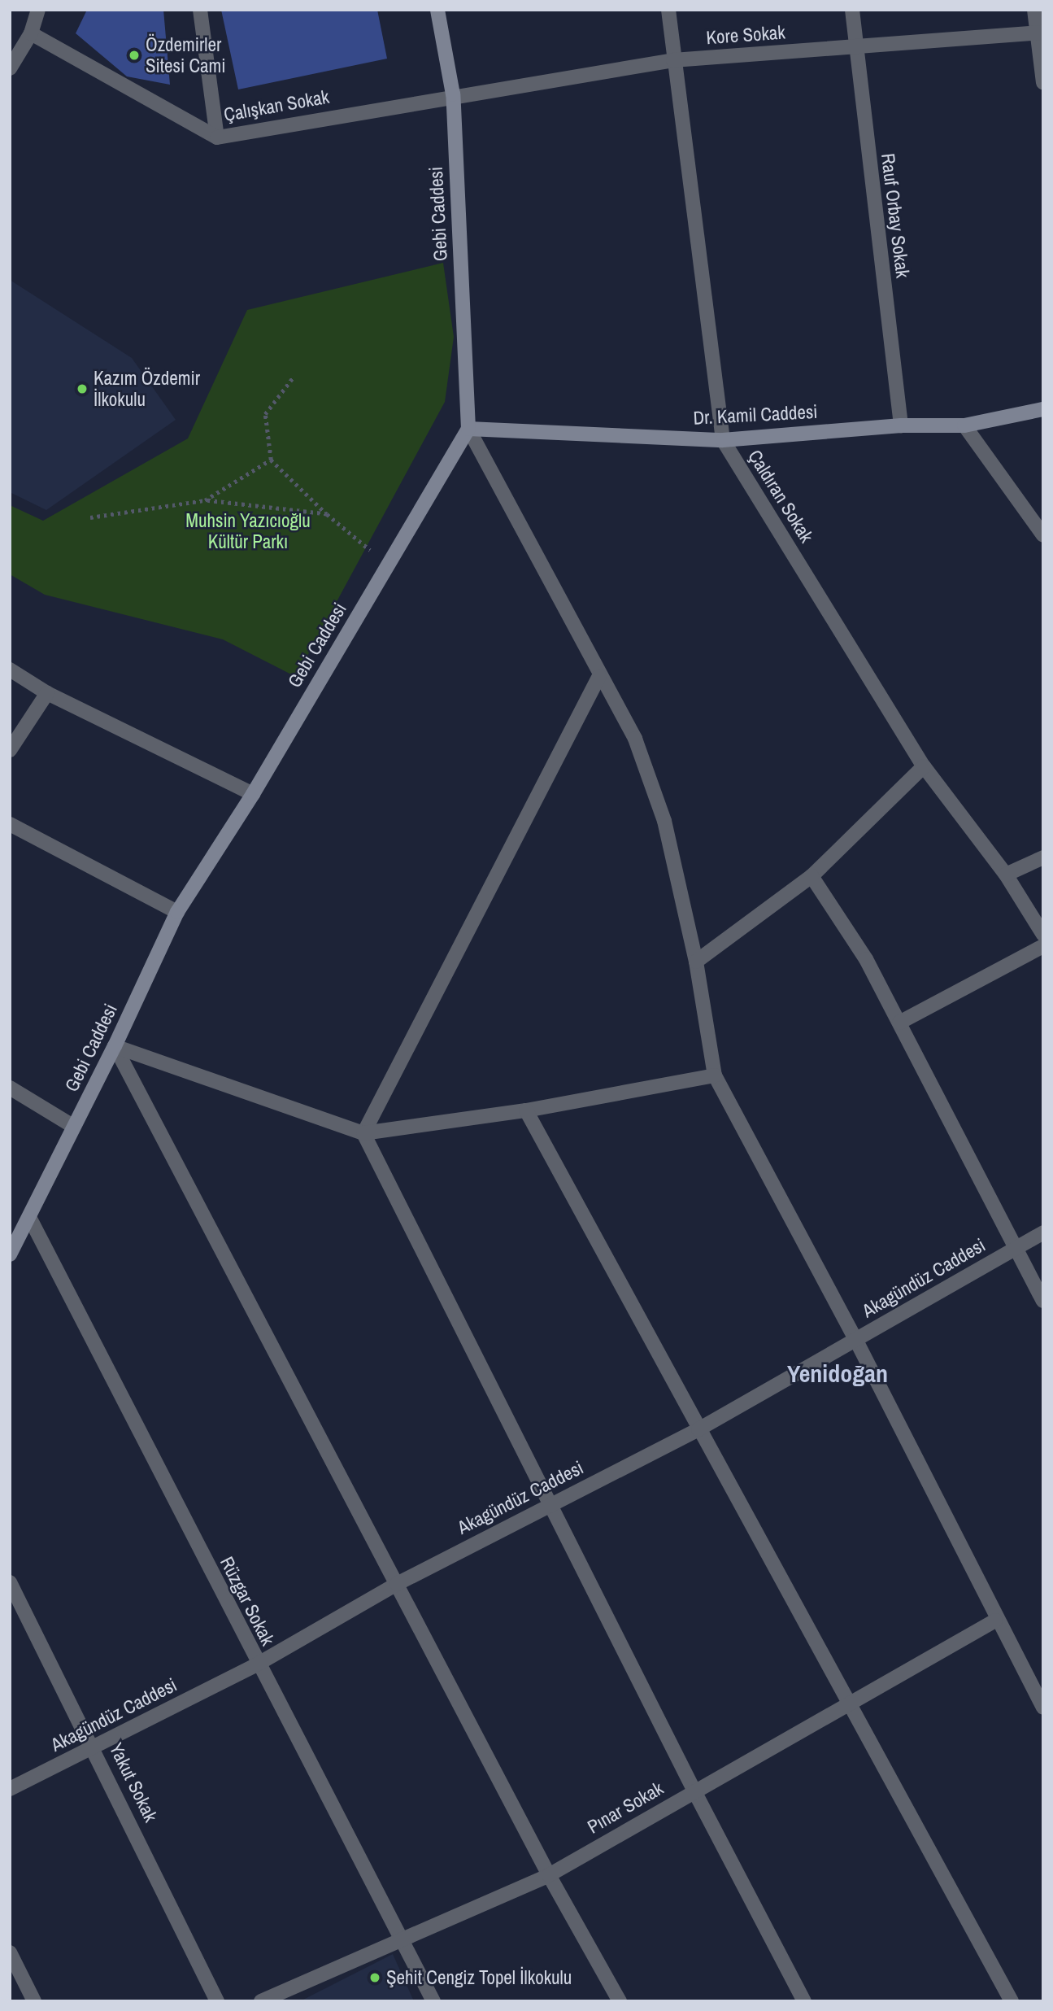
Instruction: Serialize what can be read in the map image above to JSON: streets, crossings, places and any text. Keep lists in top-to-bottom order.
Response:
{
  "streets": {
    "main road": ["Gebi Caddesi", "Dr. Kamil Caddesi"],
    "street": [
      "Kore Sokak",
      "Çalışkan Sokak",
      "Rauf Orbay Sokak",
      "Çaldıran Sokak",
      "Akagündüz Caddesi",
      "Rüzgar Sokak",
      "Yakut Sokak",
      "Pınar Sokak"
    ]
  },
  "crossings": [
    ["Kore Sokak", "Çalışkan Sokak"],
    ["Kore Sokak", "Gebi Caddesi"],
    ["Kore Sokak", "Rauf Orbay Sokak"],
    ["Kore Sokak", "Çaldıran Sokak"],
    ["Çalışkan Sokak", "Gebi Caddesi"],
    ["Gebi Caddesi", "Dr. Kamil Caddesi"],
    ["Gebi Caddesi", "Rüzgar Sokak"],
    ["Rauf Orbay Sokak", "Dr. Kamil Caddesi"],
    ["Dr. Kamil Caddesi", "Çaldıran Sokak"],
    ["Akagündüz Caddesi", "Rüzgar Sokak"],
    ["Akagündüz Caddesi", "Yakut Sokak"],
    ["Rüzgar Sokak", "Pınar Sokak"]
  ],
  "districts": ["Yenidoğan"],
  "parks": ["Muhsin Yazıcıoğlu Kültür Parkı"],
  "places": ["Özdemirler Sitesi Cami", "Kazım Özdemir İlkokulu", "Şehit Cengiz Topel İlkokulu"]
}
